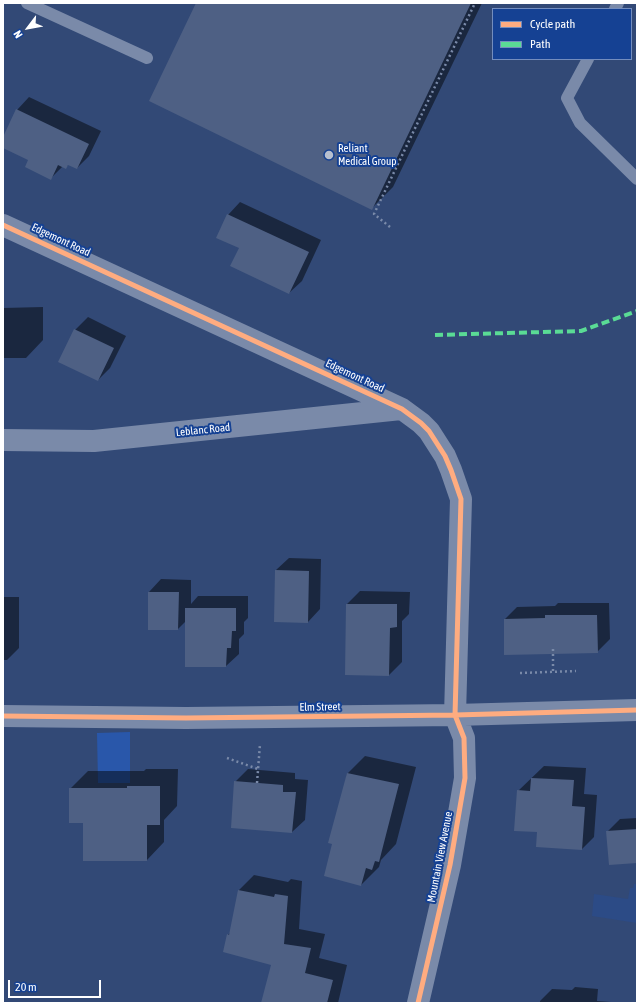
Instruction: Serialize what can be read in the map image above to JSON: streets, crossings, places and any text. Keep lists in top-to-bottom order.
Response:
{
  "streets": {
    "street": [
      "Edgemont Road",
      "Leblanc Road",
      "Elm Street",
      "Mountain View Avenue"
    ]
  },
  "crossings": [
    ["Edgemont Road", "Leblanc Road"],
    ["Edgemont Road", "Elm Street"],
    ["Edgemont Road", "Mountain View Avenue"],
    ["Elm Street", "Mountain View Avenue"]
  ],
  "places": ["Reliant Medical Group"],
  "legend": ["Cycle path", "Path"],
  "scale_bar": "20 m",
  "north": "bottom left"
}
